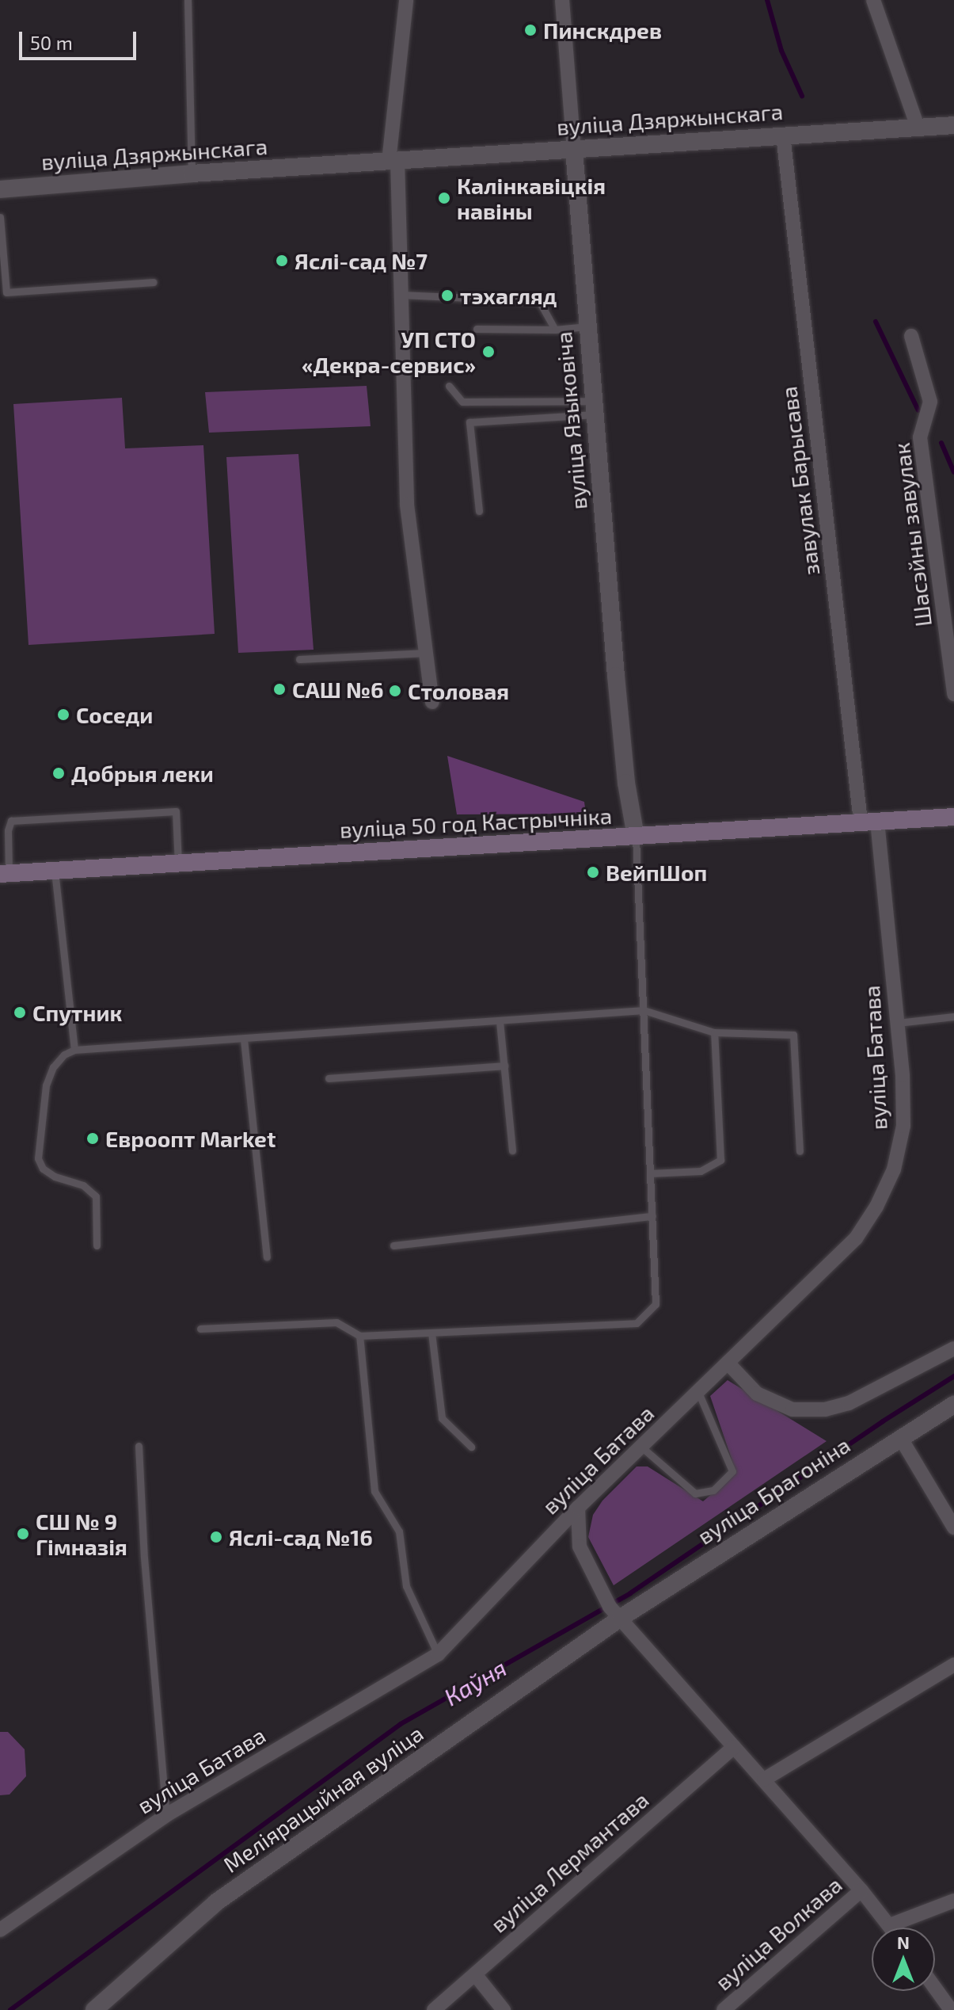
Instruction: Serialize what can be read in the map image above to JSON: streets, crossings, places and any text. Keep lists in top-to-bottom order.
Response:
{
  "streets": {
    "main road": ["вуліца 50 год Кастрычніка"],
    "street": [
      "вуліца Дзяржынскага",
      "вуліца Языковіча",
      "завулак Барысава",
      "Шасэйны завулак",
      "вуліца Батава",
      "вуліца Брагоніна",
      "Меліярацыйная вуліца",
      "вуліца Лермантава",
      "вуліца Волкава"
    ]
  },
  "crossings": [
    ["вуліца Дзяржынскага", "вуліца Языковіча"],
    ["вуліца Дзяржынскага", "завулак Барысава"],
    ["вуліца Языковіча", "вуліца 50 год Кастрычніка"],
    ["завулак Барысава", "вуліца 50 год Кастрычніка"],
    ["завулак Барысава", "вуліца Батава"],
    ["вуліца 50 год Кастрычніка", "вуліца Батава"],
    ["вуліца Батава", "вуліца Брагоніна"],
    ["вуліца Брагоніна", "Меліярацыйная вуліца"]
  ],
  "water": ["Каўня"],
  "places": [
    "Пинскдрев",
    "Калінкавіцкія навіны",
    "Яслі-сад №7",
    "тэхагляд",
    "УП СТО «Декра-сервис»",
    "САШ №6",
    "Столовая",
    "Соседи",
    "Добрыя леки",
    "ВейпШоп",
    "Спутник",
    "Евроопт Market",
    "СШ № 9 Гімназія",
    "Яслі-сад №16"
  ],
  "scale_bar": "50 m",
  "north": "top"
}
